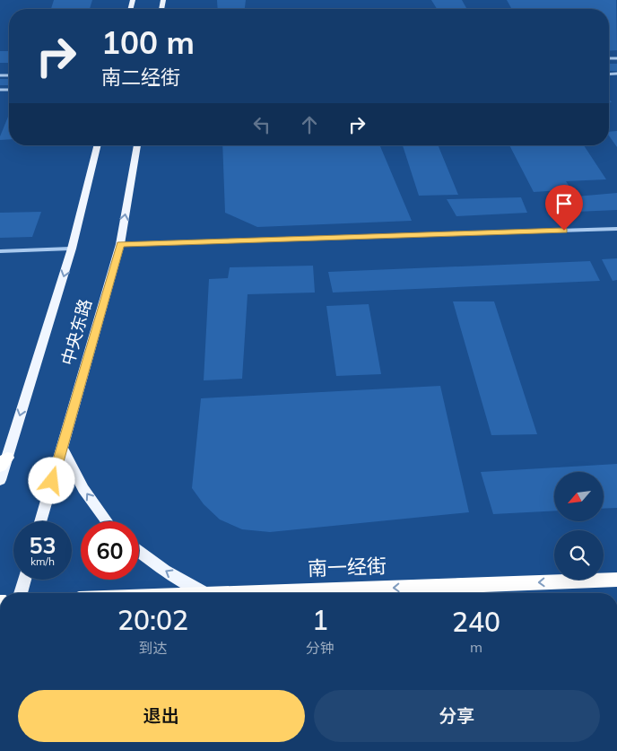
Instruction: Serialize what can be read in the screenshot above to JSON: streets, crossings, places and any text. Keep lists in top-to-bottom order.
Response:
{
  "streets": {
    "highway": ["南一经街"],
    "main road": ["中央东路"]
  },
  "one_way": ["南一经街"],
  "north": "bottom left",
  "page": {
    "turn": ["100 m", "南二经街"],
    "speed": "53 km/h",
    "limit": "60",
    "eta": [
      "20:02",
      "到达",
      "1",
      "分钟",
      "240",
      "m"
    ],
    "buttons": ["退出", "分享"]
  }
}
